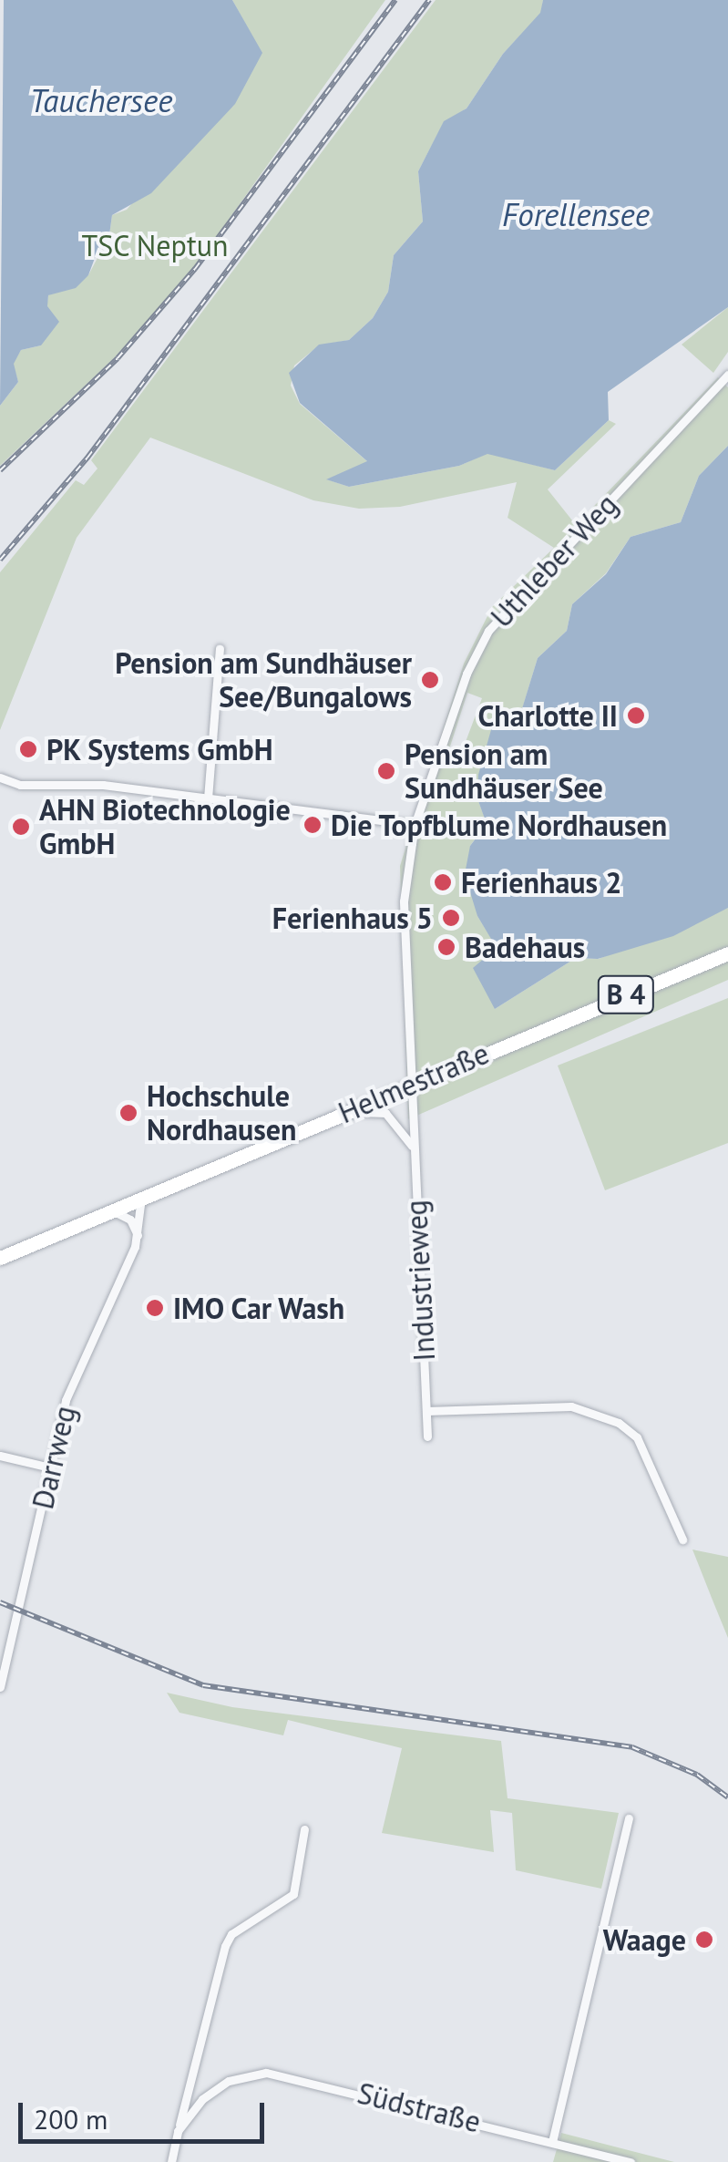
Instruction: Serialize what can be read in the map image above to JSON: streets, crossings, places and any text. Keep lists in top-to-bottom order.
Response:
{
  "streets": {
    "main road": ["B 4", "Helmestraße"],
    "street": [
      "Uthleber Weg",
      "Industrieweg",
      "Darrweg",
      "Südstraße"
    ]
  },
  "crossings": [
    ["Uthleber Weg", "Helmestraße"],
    ["Uthleber Weg", "Industrieweg"],
    ["Helmestraße", "Industrieweg"],
    ["Helmestraße", "Darrweg"]
  ],
  "water": ["Tauchersee", "Forellensee"],
  "parks": ["TSC Neptun"],
  "places": [
    "Pension am Sundhäuser See/Bungalows",
    "Charlotte II",
    "PK Systems GmbH",
    "Pension am Sundhäuser See",
    "Die Topfblume Nordhausen",
    "AHN Biotechnologie GmbH",
    "Ferienhaus 2",
    "Ferienhaus 5",
    "Badehaus",
    "Hochschule Nordhausen",
    "IMO Car Wash",
    "Waage"
  ],
  "scale_bar": "200 m"
}
